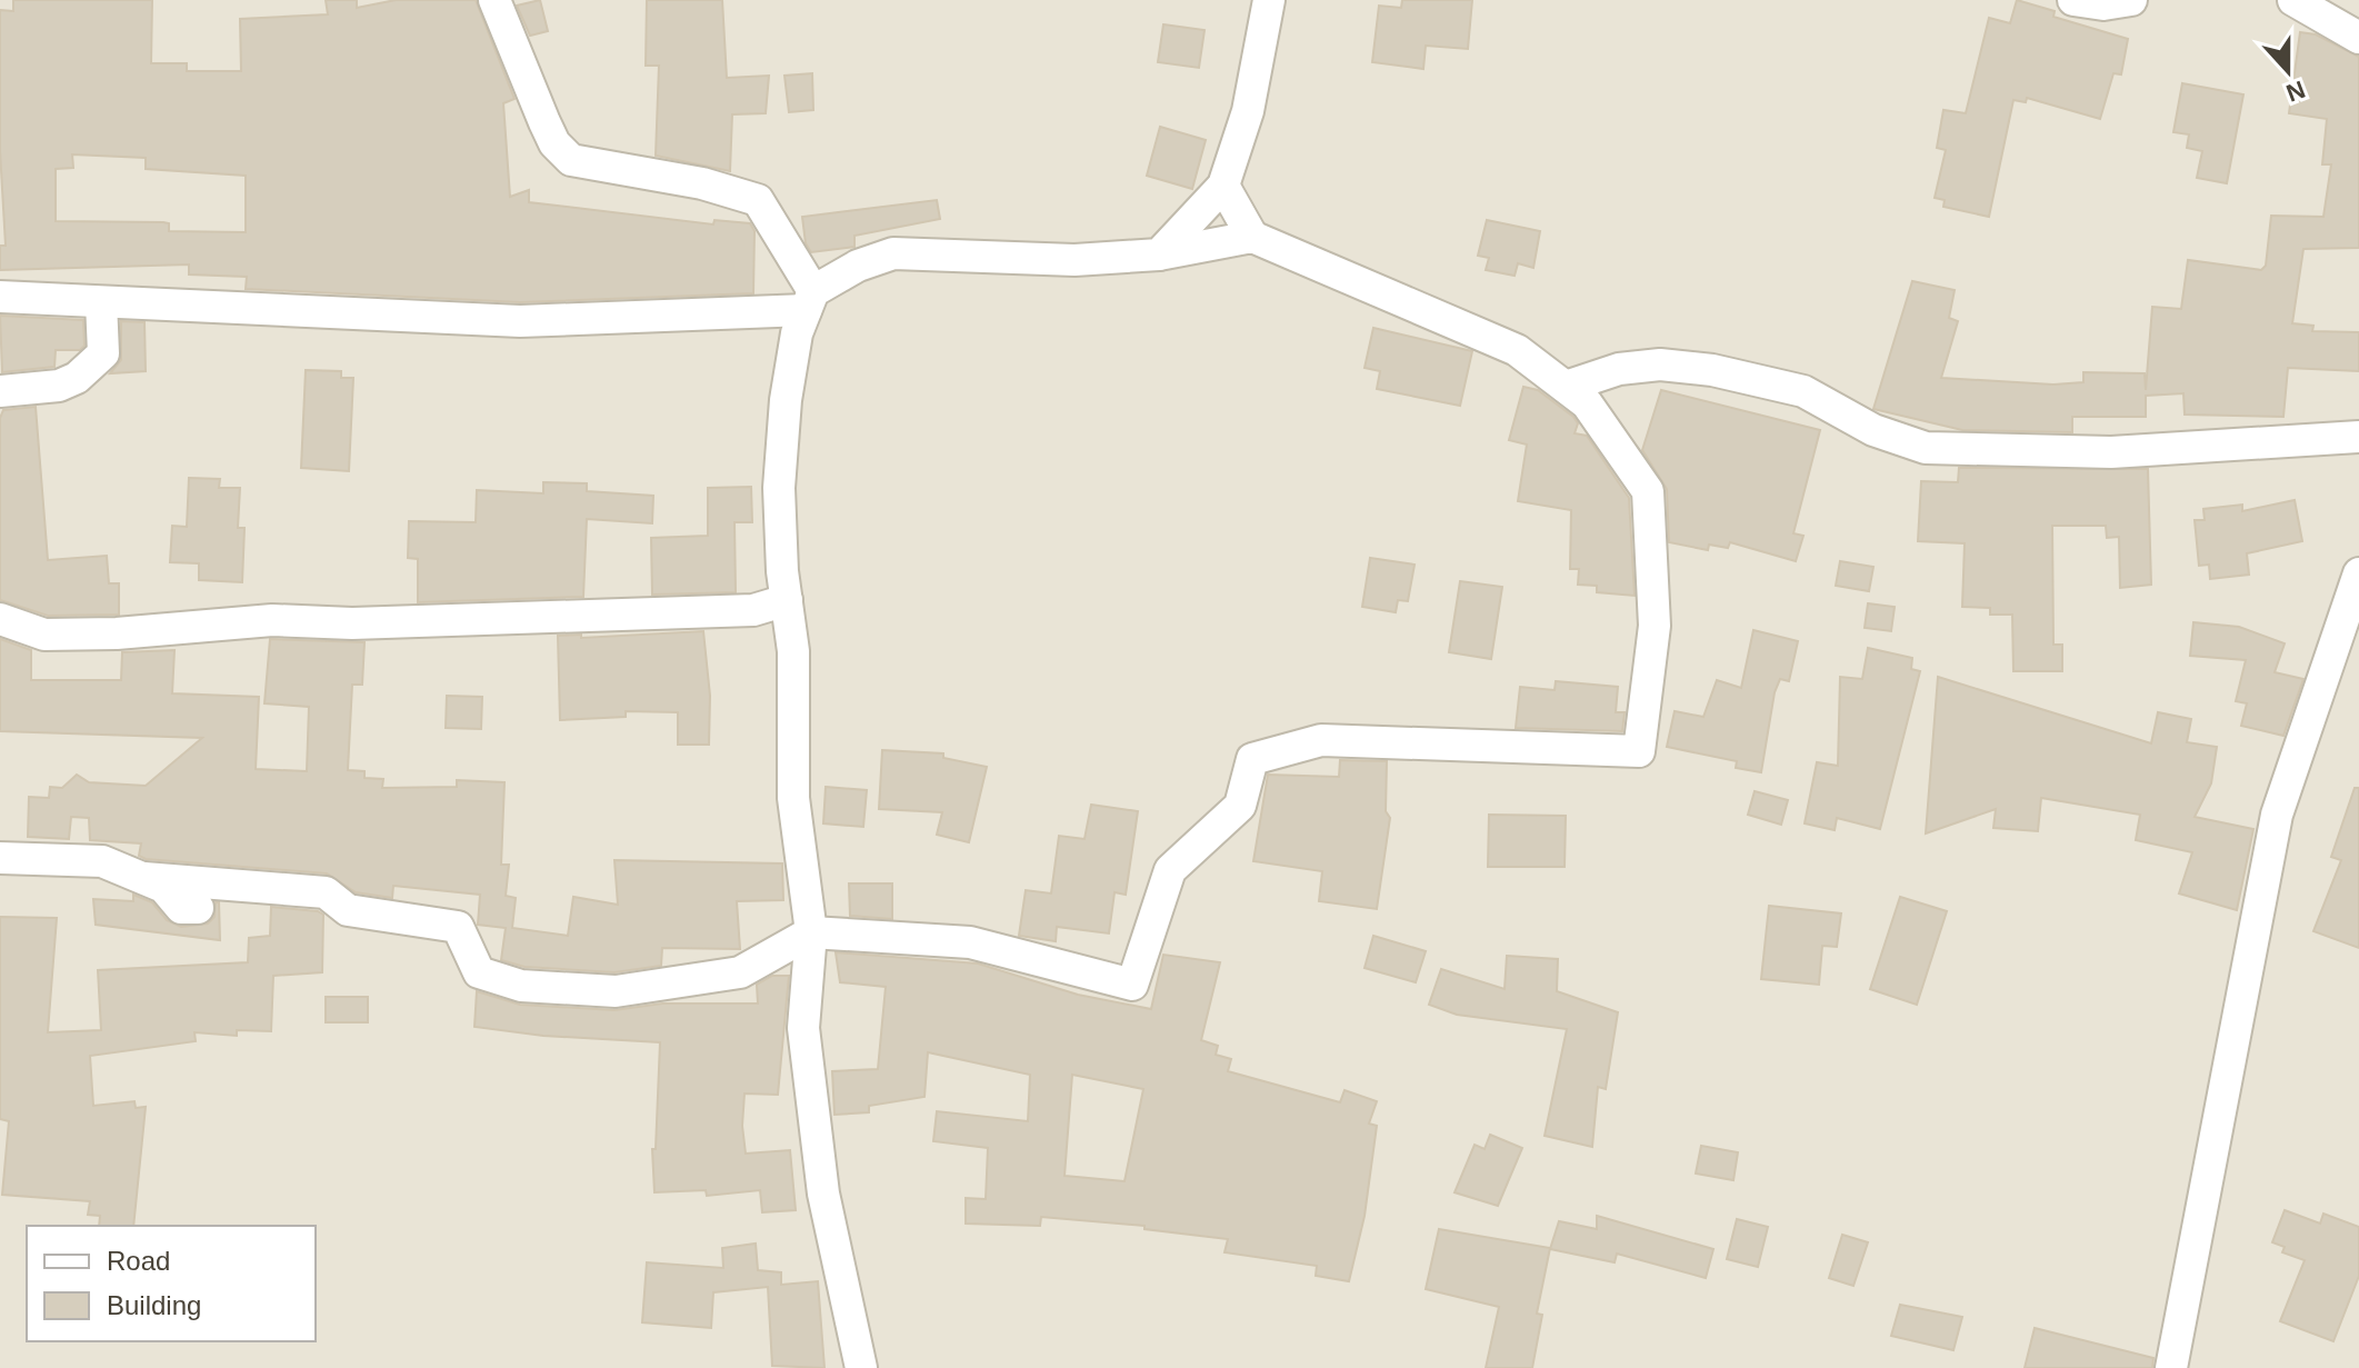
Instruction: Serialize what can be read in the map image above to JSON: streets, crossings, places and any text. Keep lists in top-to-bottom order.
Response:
{
  "legend": ["Road", "Building"],
  "north": "bottom"
}
